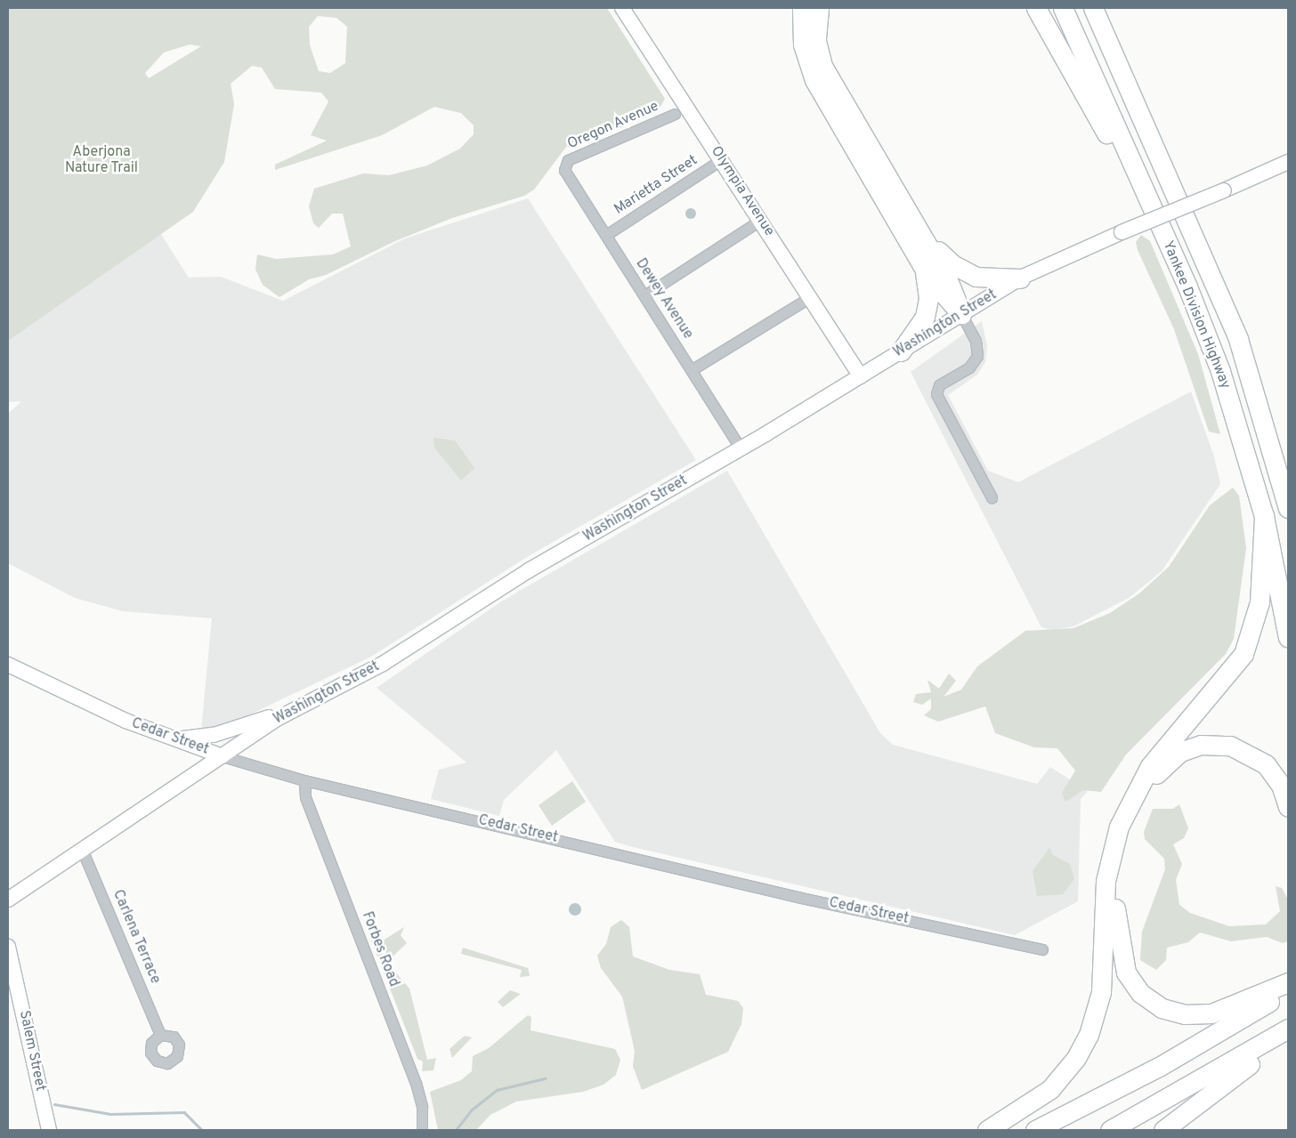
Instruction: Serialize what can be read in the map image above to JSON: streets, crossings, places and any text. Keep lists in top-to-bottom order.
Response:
{
  "streets": {
    "highway": ["Yankee Division Highway"],
    "main road": [
      "Olympia Avenue",
      "Washington Street",
      "Cedar Street",
      "Salem Street"
    ],
    "street": [
      "Oregon Avenue",
      "Marietta Street",
      "Dewey Avenue",
      "Carlena Terrace",
      "Forbes Road"
    ]
  },
  "crossings": [
    ["Oregon Avenue", "Dewey Avenue"],
    ["Marietta Street", "Olympia Avenue"],
    ["Marietta Street", "Dewey Avenue"],
    ["Olympia Avenue", "Washington Street"],
    ["Dewey Avenue", "Washington Street"],
    ["Washington Street", "Cedar Street"],
    ["Washington Street", "Carlena Terrace"],
    ["Cedar Street", "Forbes Road"]
  ],
  "parks": ["Aberjona Nature Trail"]
}
